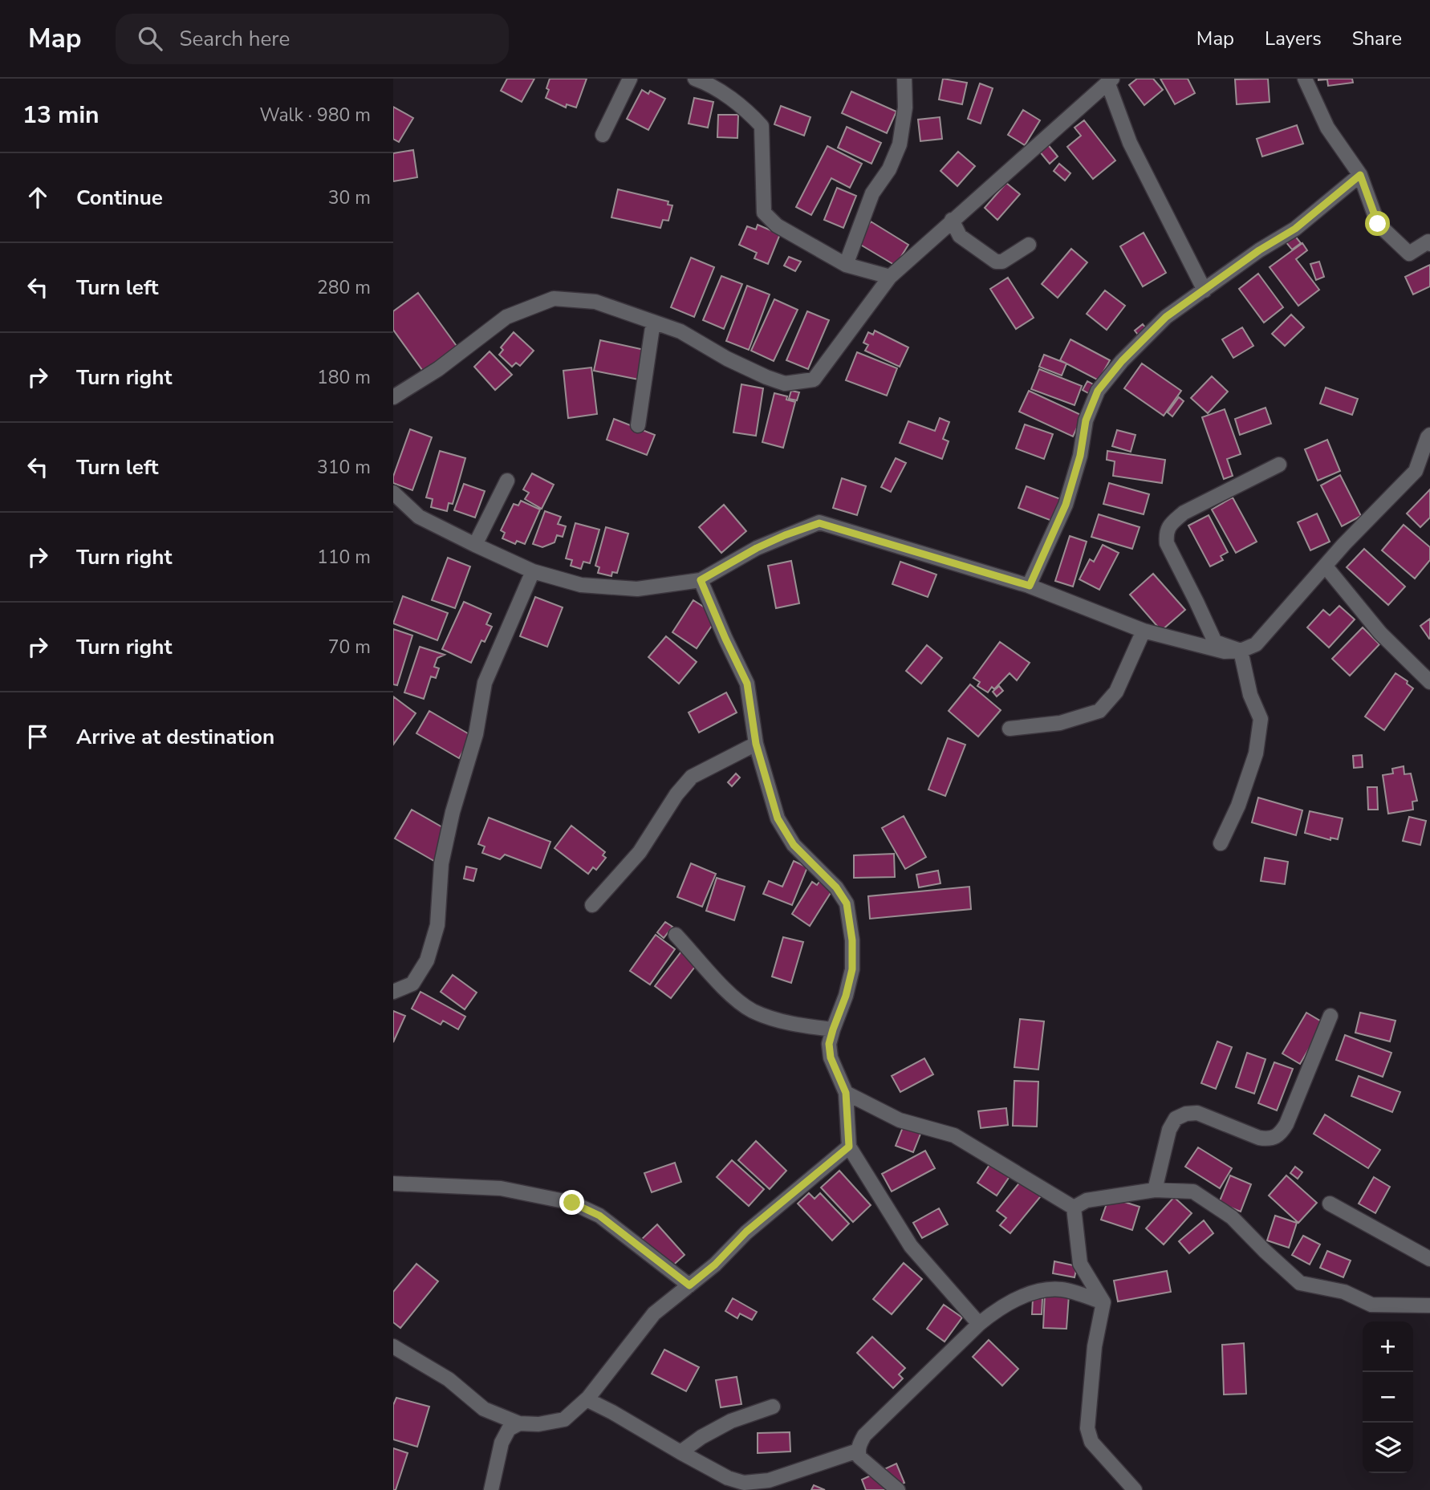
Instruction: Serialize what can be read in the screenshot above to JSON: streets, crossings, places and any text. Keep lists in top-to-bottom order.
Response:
{
  "page": {
    "header": "Map",
    "search": "Search here",
    "nav": ["Map", "Layers", "Share"],
    "heading": ["13 min", "Walk · 980 m"],
    "list": [
      ["Continue", "30 m"],
      ["Turn left", "280 m"],
      ["Turn right", "180 m"],
      ["Turn left", "310 m"],
      ["Turn right", "110 m"],
      ["Turn right", "70 m"],
      "Arrive at destination"
    ],
    "map_buttons": ["+", "−"]
  }
}
